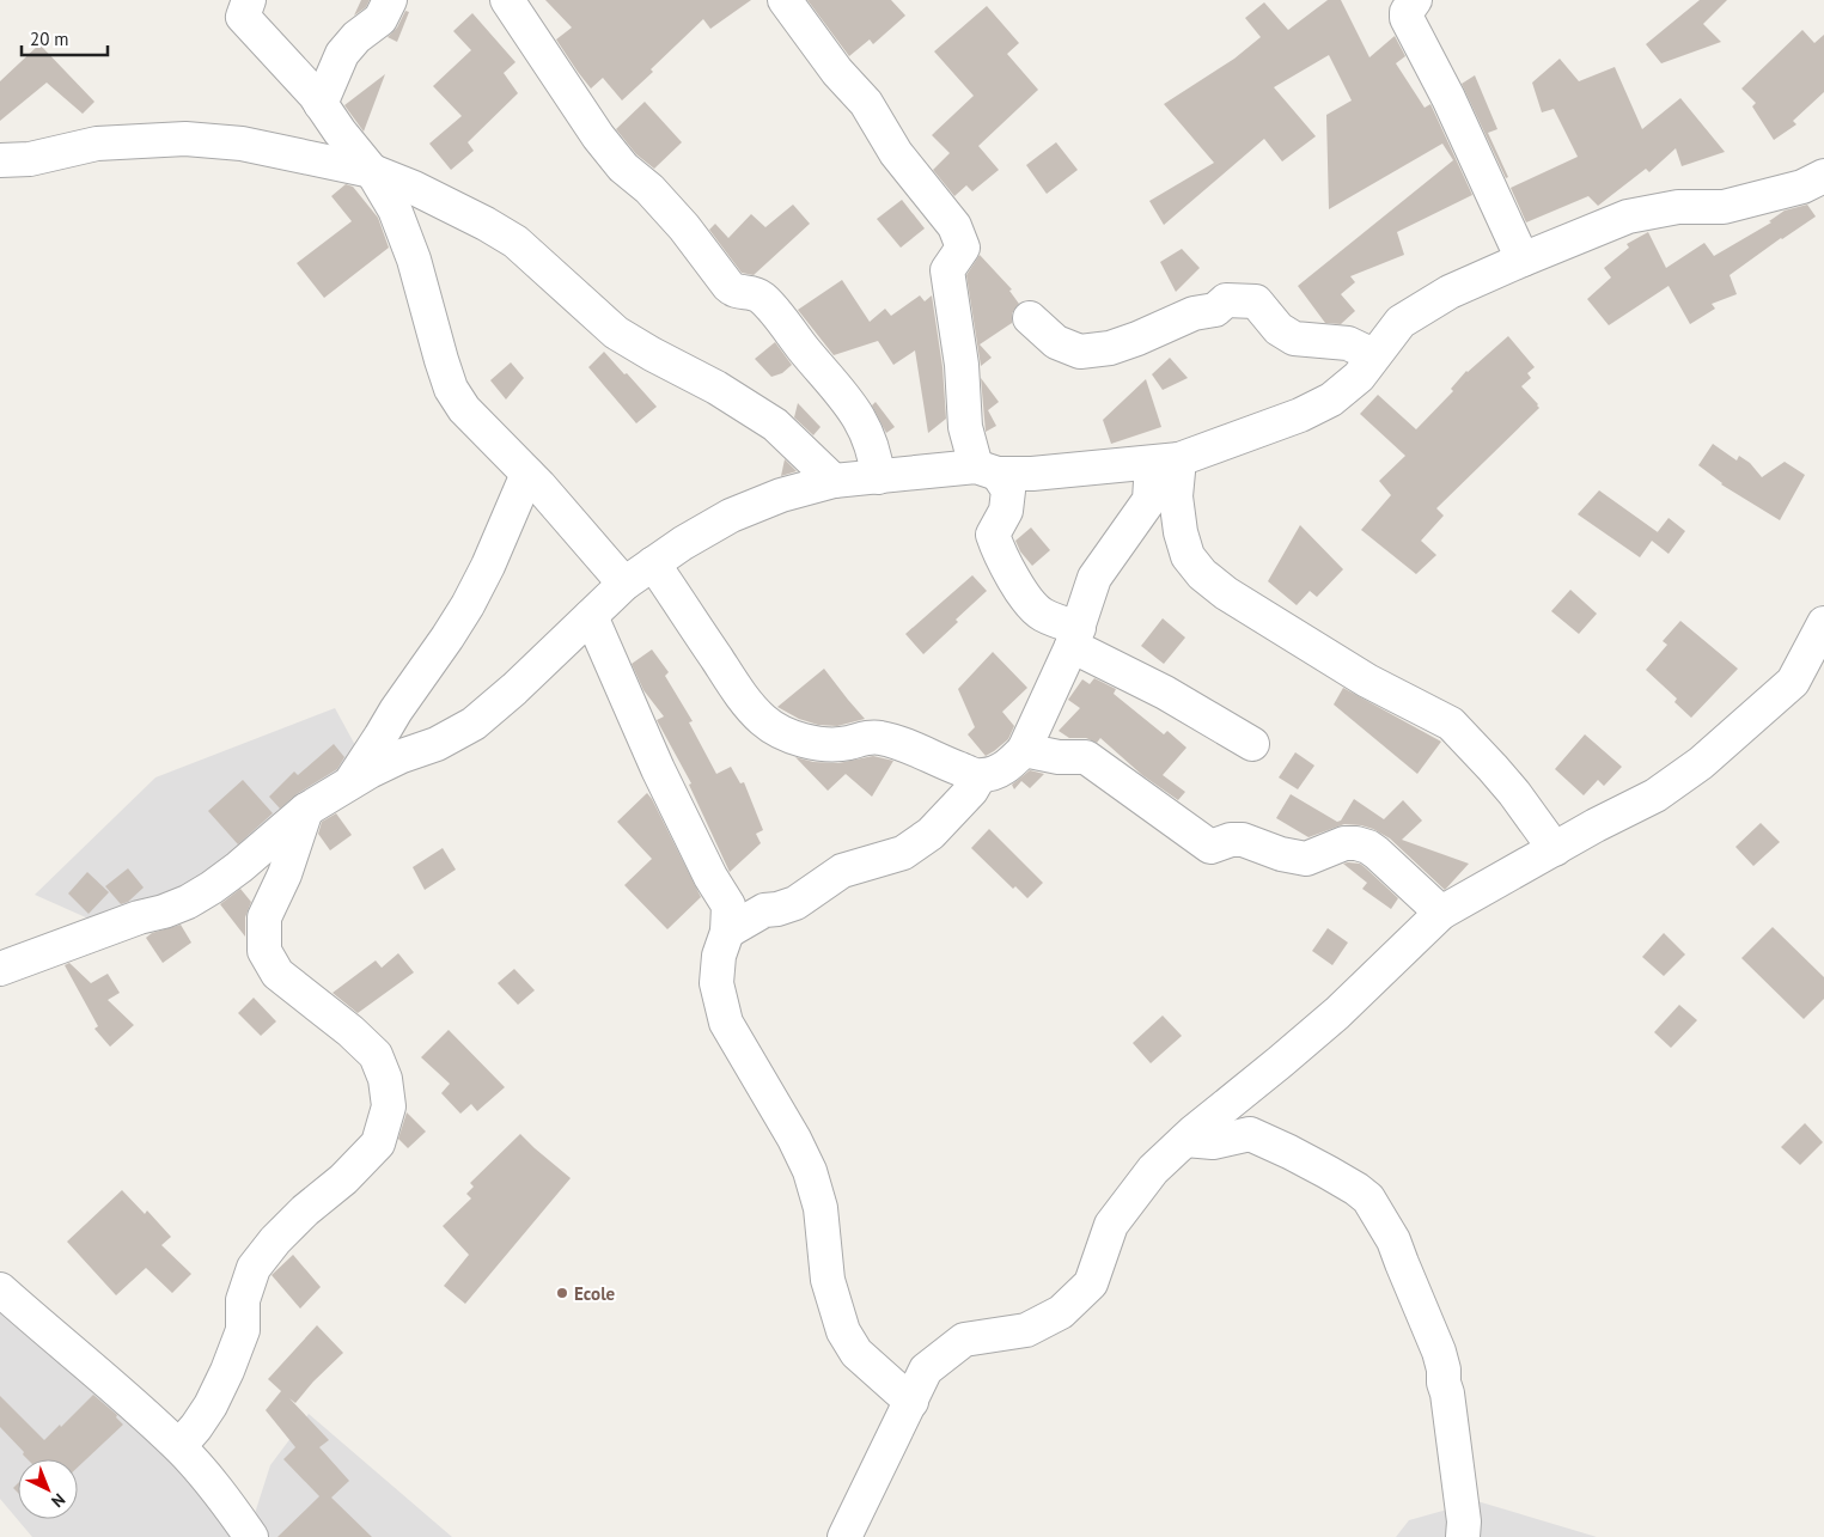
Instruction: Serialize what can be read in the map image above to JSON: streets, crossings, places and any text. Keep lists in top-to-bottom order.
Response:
{
  "places": ["Ecole"],
  "scale_bar": "20 m",
  "north": "bottom right"
}
